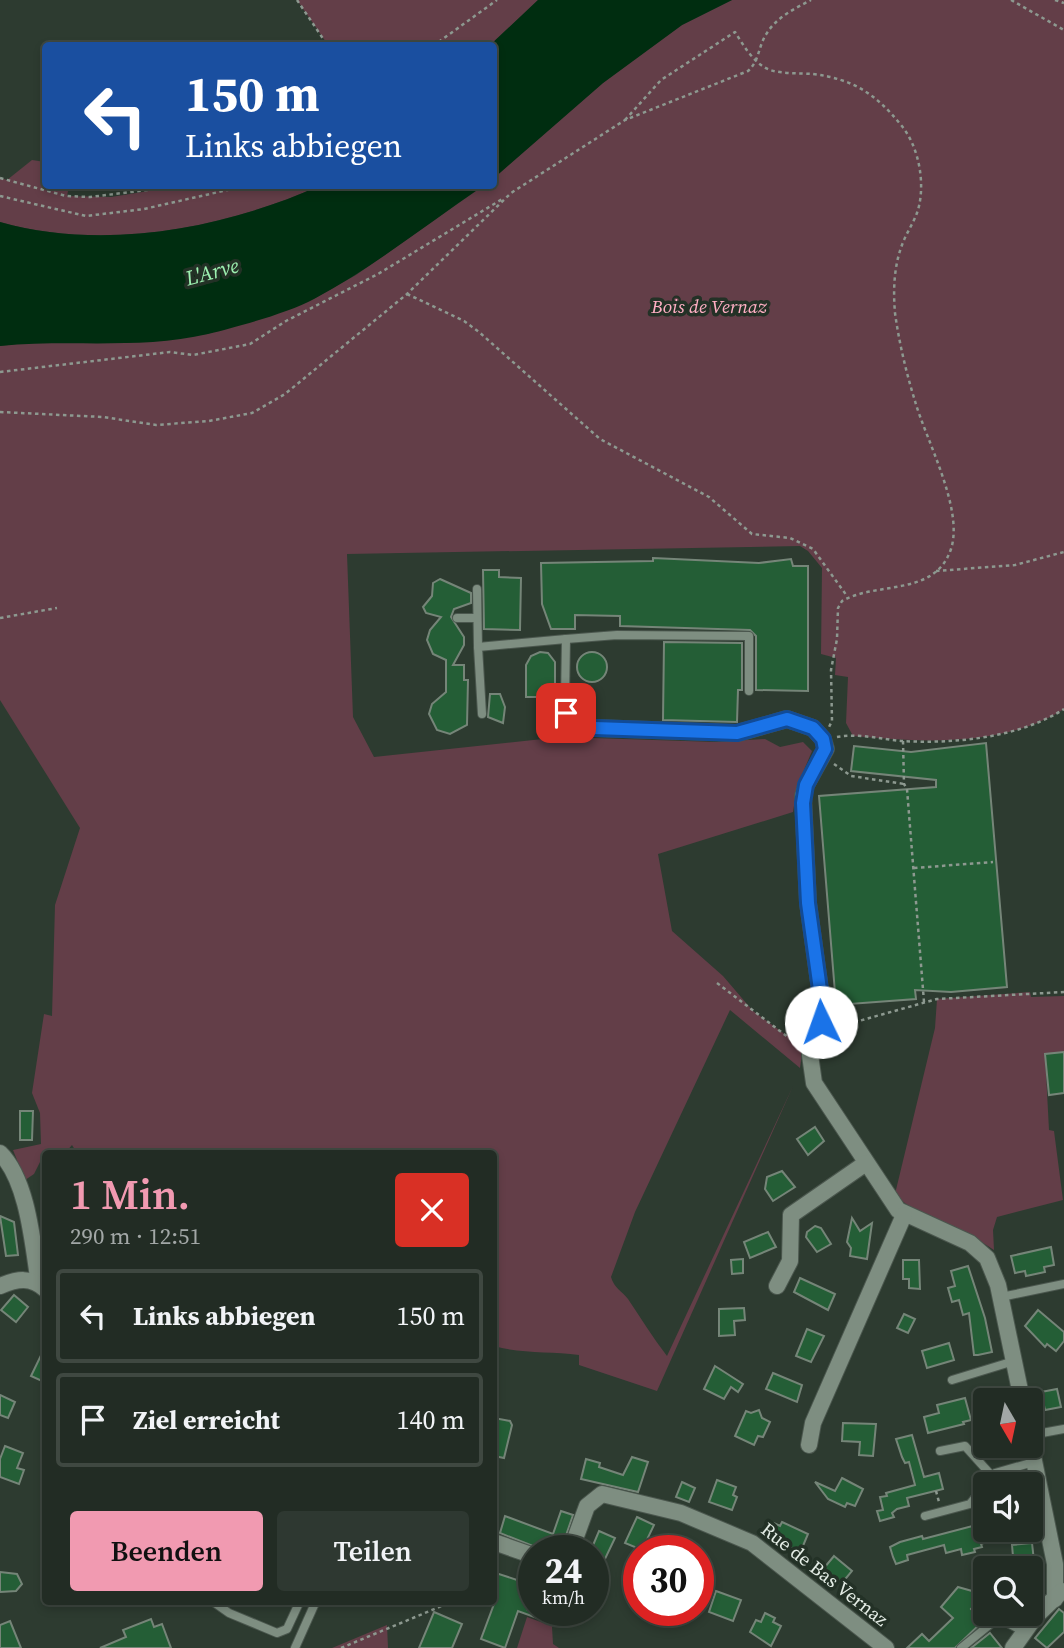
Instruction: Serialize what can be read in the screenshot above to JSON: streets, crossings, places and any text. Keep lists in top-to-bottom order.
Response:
{
  "streets": {
    "street": ["Rue de Bas Vernaz"]
  },
  "water": ["L'Arve"],
  "parks": ["Bois de Vernaz"],
  "north": "bottom",
  "page": {
    "turn": ["150 m", "Links abbiegen"],
    "heading": ["1 Min.", "290 m · 12:51"],
    "list": [
      {
        "name": "Links abbiegen",
        "value": "150 m"
      },
      {
        "name": "Ziel erreicht",
        "value": "140 m"
      }
    ],
    "buttons": ["Beenden", "Teilen"],
    "speed": "24 km/h",
    "limit": "30"
  }
}
